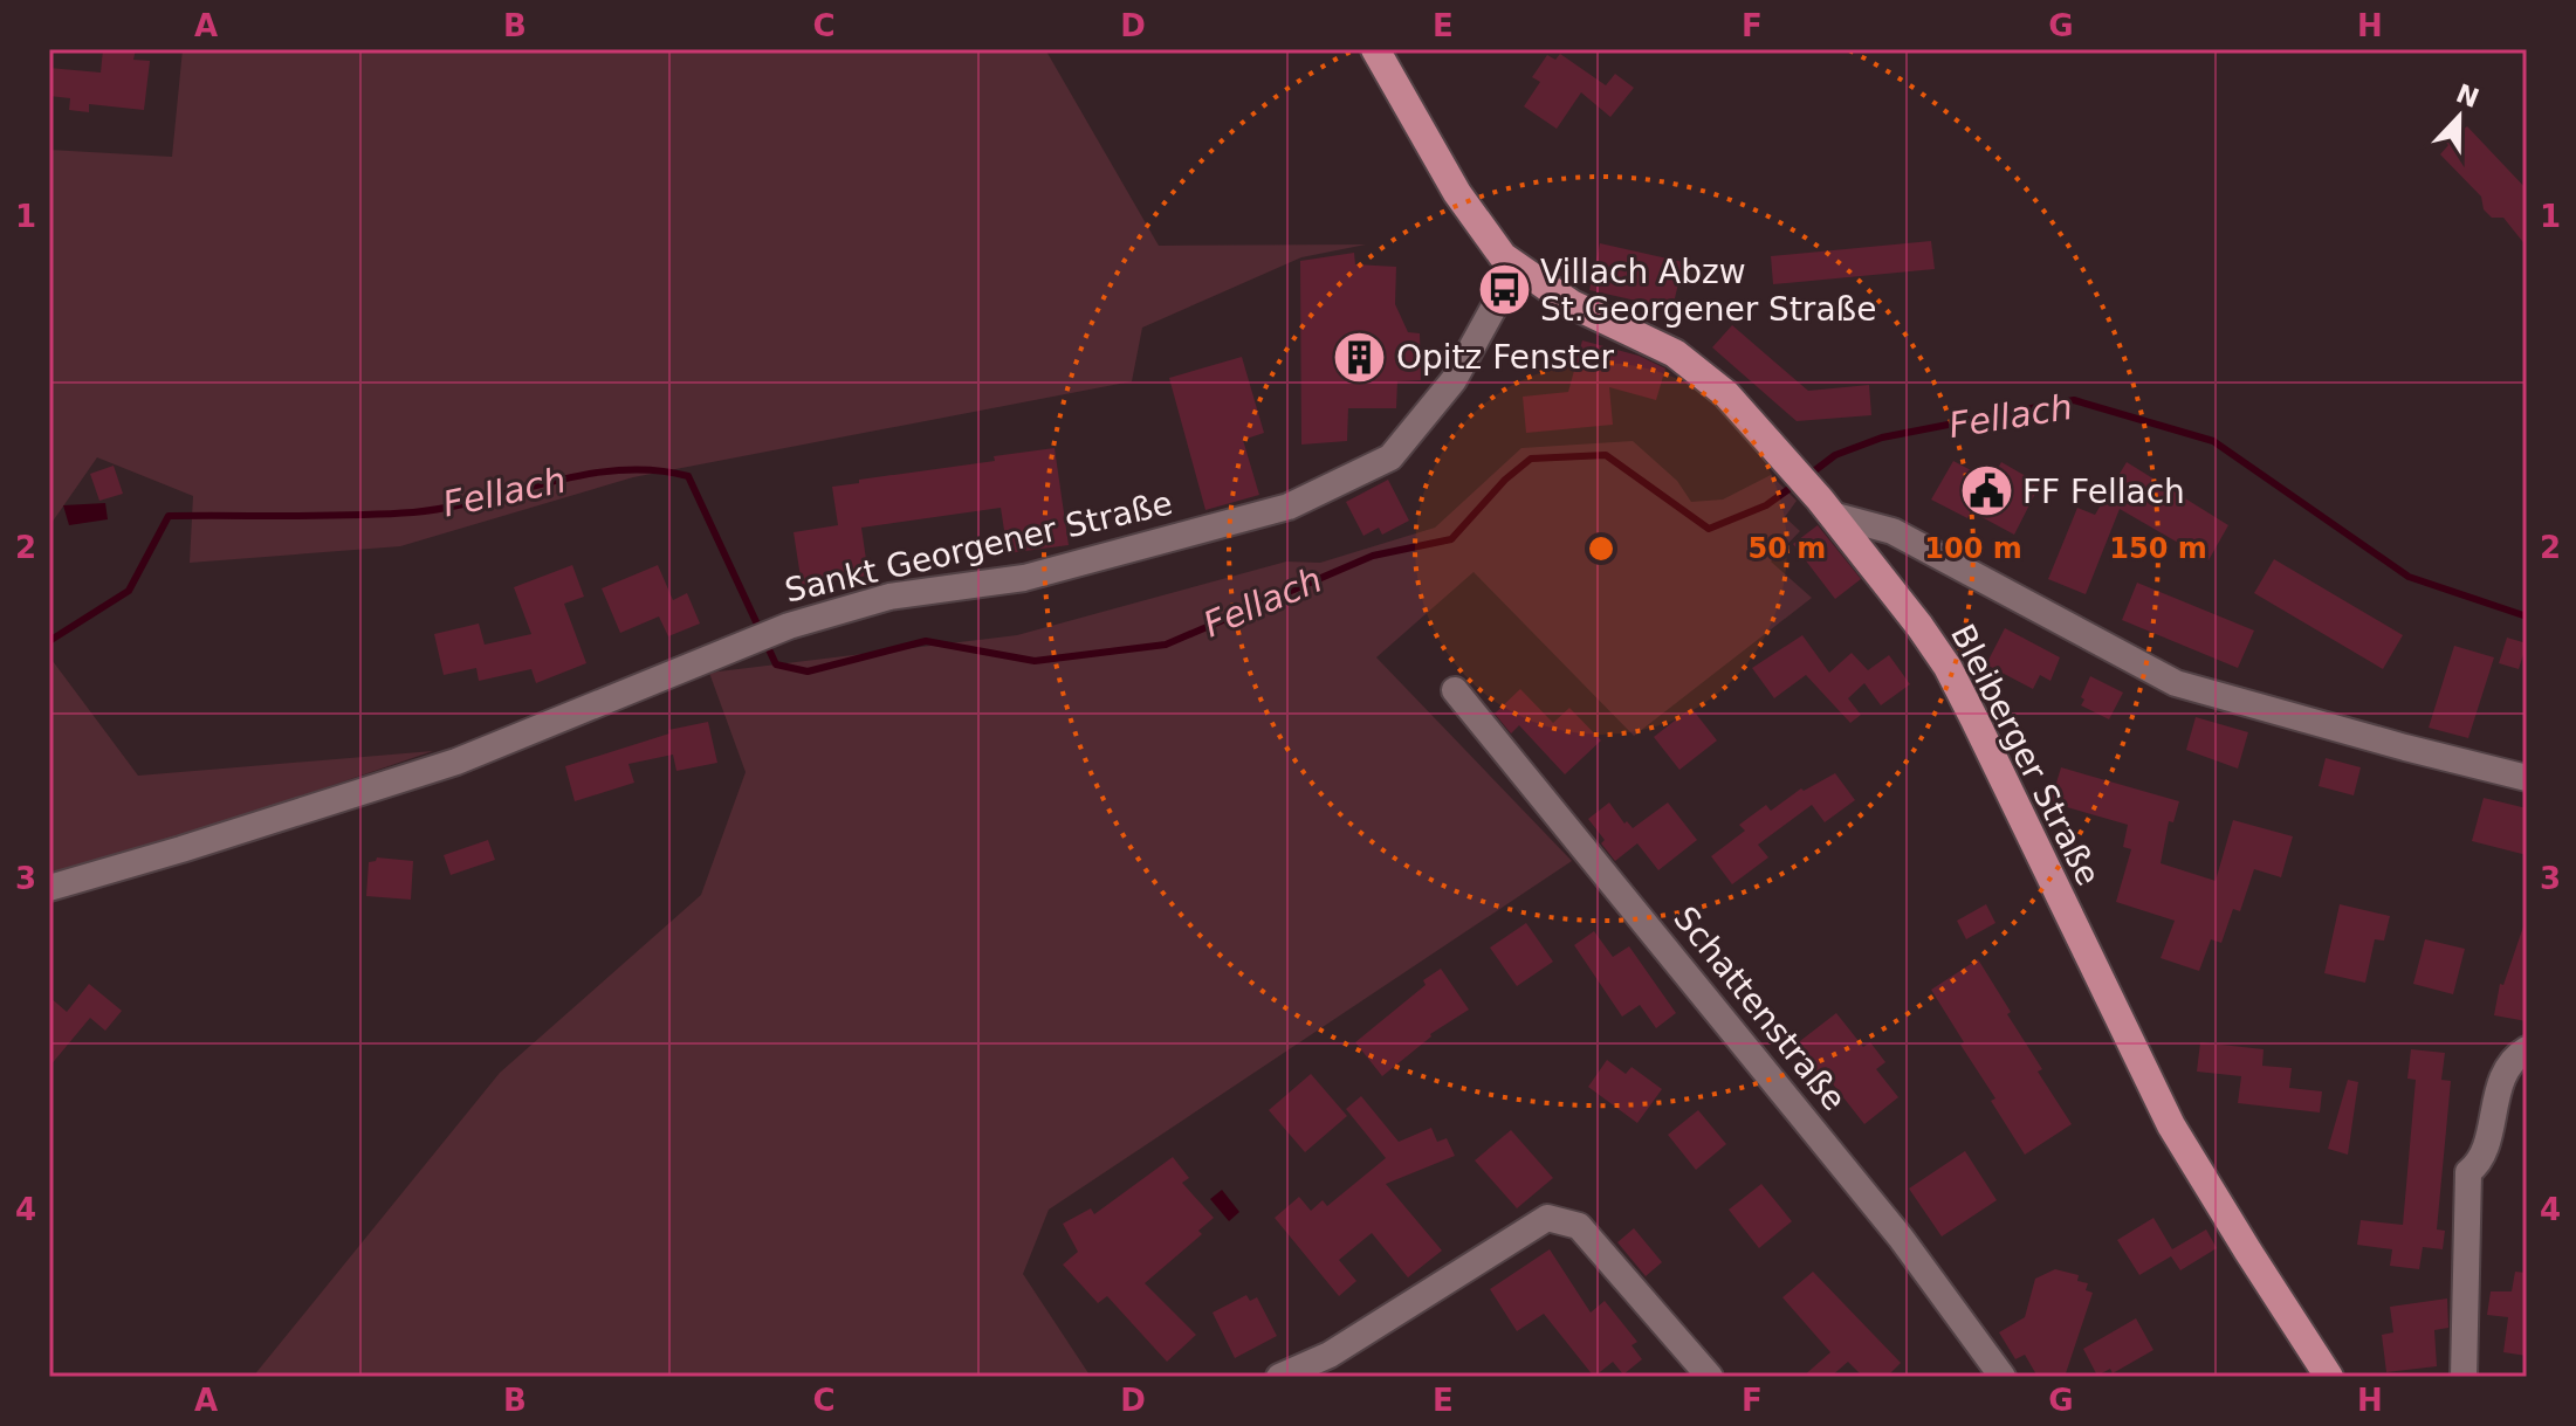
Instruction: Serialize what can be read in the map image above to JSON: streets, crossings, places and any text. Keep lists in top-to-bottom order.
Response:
{
  "streets": {
    "main road": ["Bleiberger Straße"],
    "street": ["Sankt Georgener Straße", "Schattenstraße"]
  },
  "crossings": [
    ["Sankt Georgener Straße", "Bleiberger Straße"]
  ],
  "water": ["Fellach"],
  "places": {
    "bus stop": ["Villach Abzw St.Georgener Straße"],
    "building": ["Opitz Fenster"],
    "public building": ["FF Fellach"]
  },
  "north": "top",
  "grid": {
    "columns": [
      "A",
      "B",
      "C",
      "D",
      "E",
      "F",
      "G",
      "H"
    ],
    "rows": [
      "1",
      "2",
      "3",
      "4"
    ]
  },
  "rings": ["50 m", "100 m", "150 m"]
}
